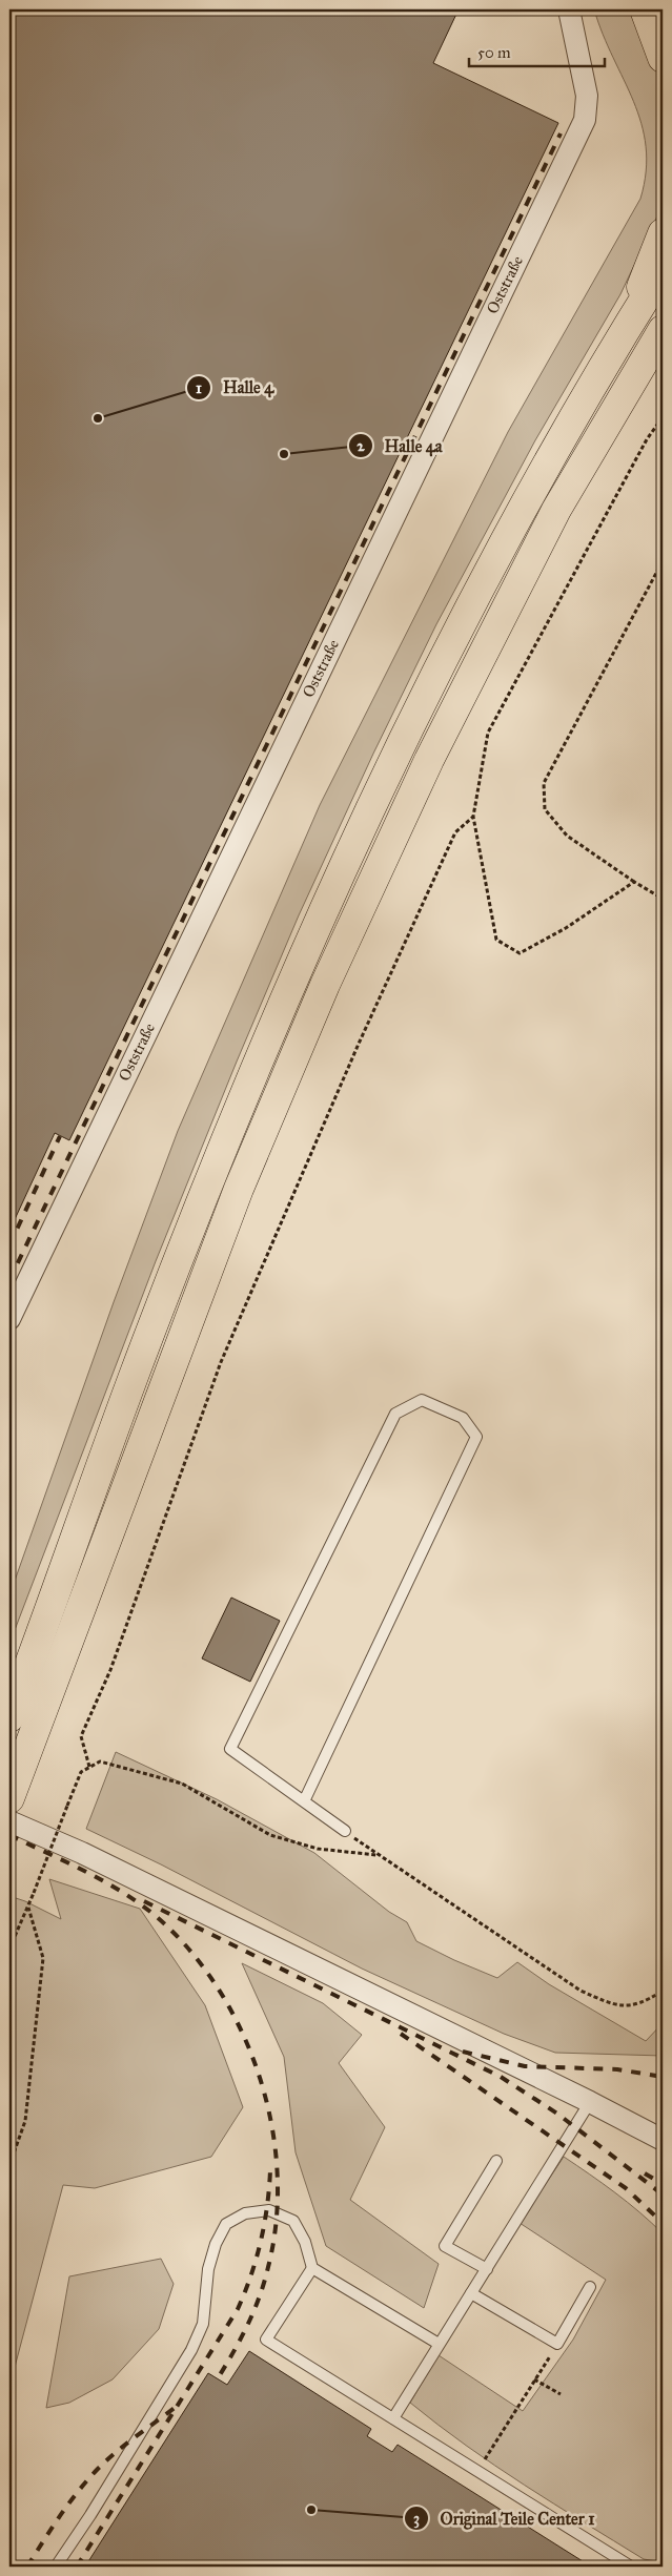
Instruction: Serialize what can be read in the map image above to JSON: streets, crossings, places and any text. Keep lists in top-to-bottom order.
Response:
{
  "streets": {
    "street": ["Oststraße"]
  },
  "places": ["Halle 4", "Halle 4a", "Original Teile Center 1"],
  "scale_bar": "50 m"
}
